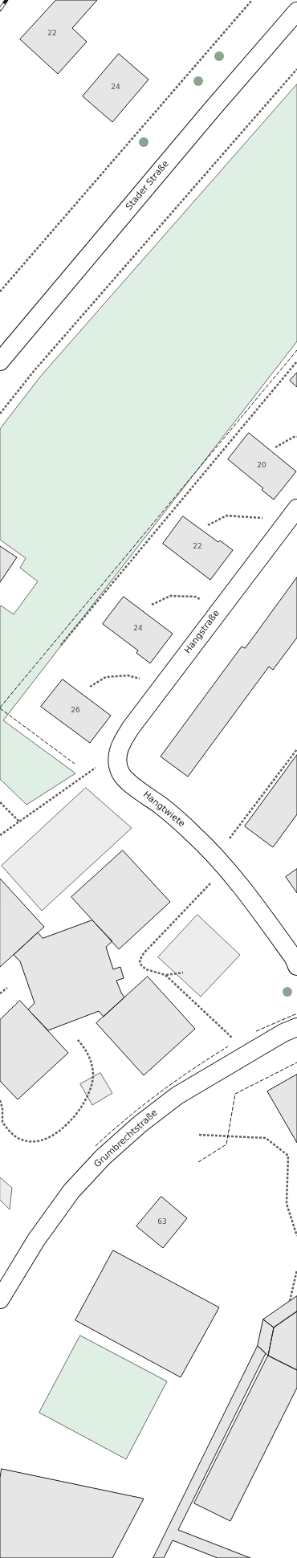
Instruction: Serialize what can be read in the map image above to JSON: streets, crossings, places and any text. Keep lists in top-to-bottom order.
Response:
{
  "streets": {
    "street": [
      "Stader Straße",
      "Hangstraße",
      "Hangtwiete",
      "Grumbrechtstraße"
    ]
  },
  "crossings": [
    ["Hangstraße", "Hangtwiete"]
  ],
  "house_numbers": [
    "22",
    "24",
    "20",
    "22",
    "24",
    "26",
    "63"
  ]
}
